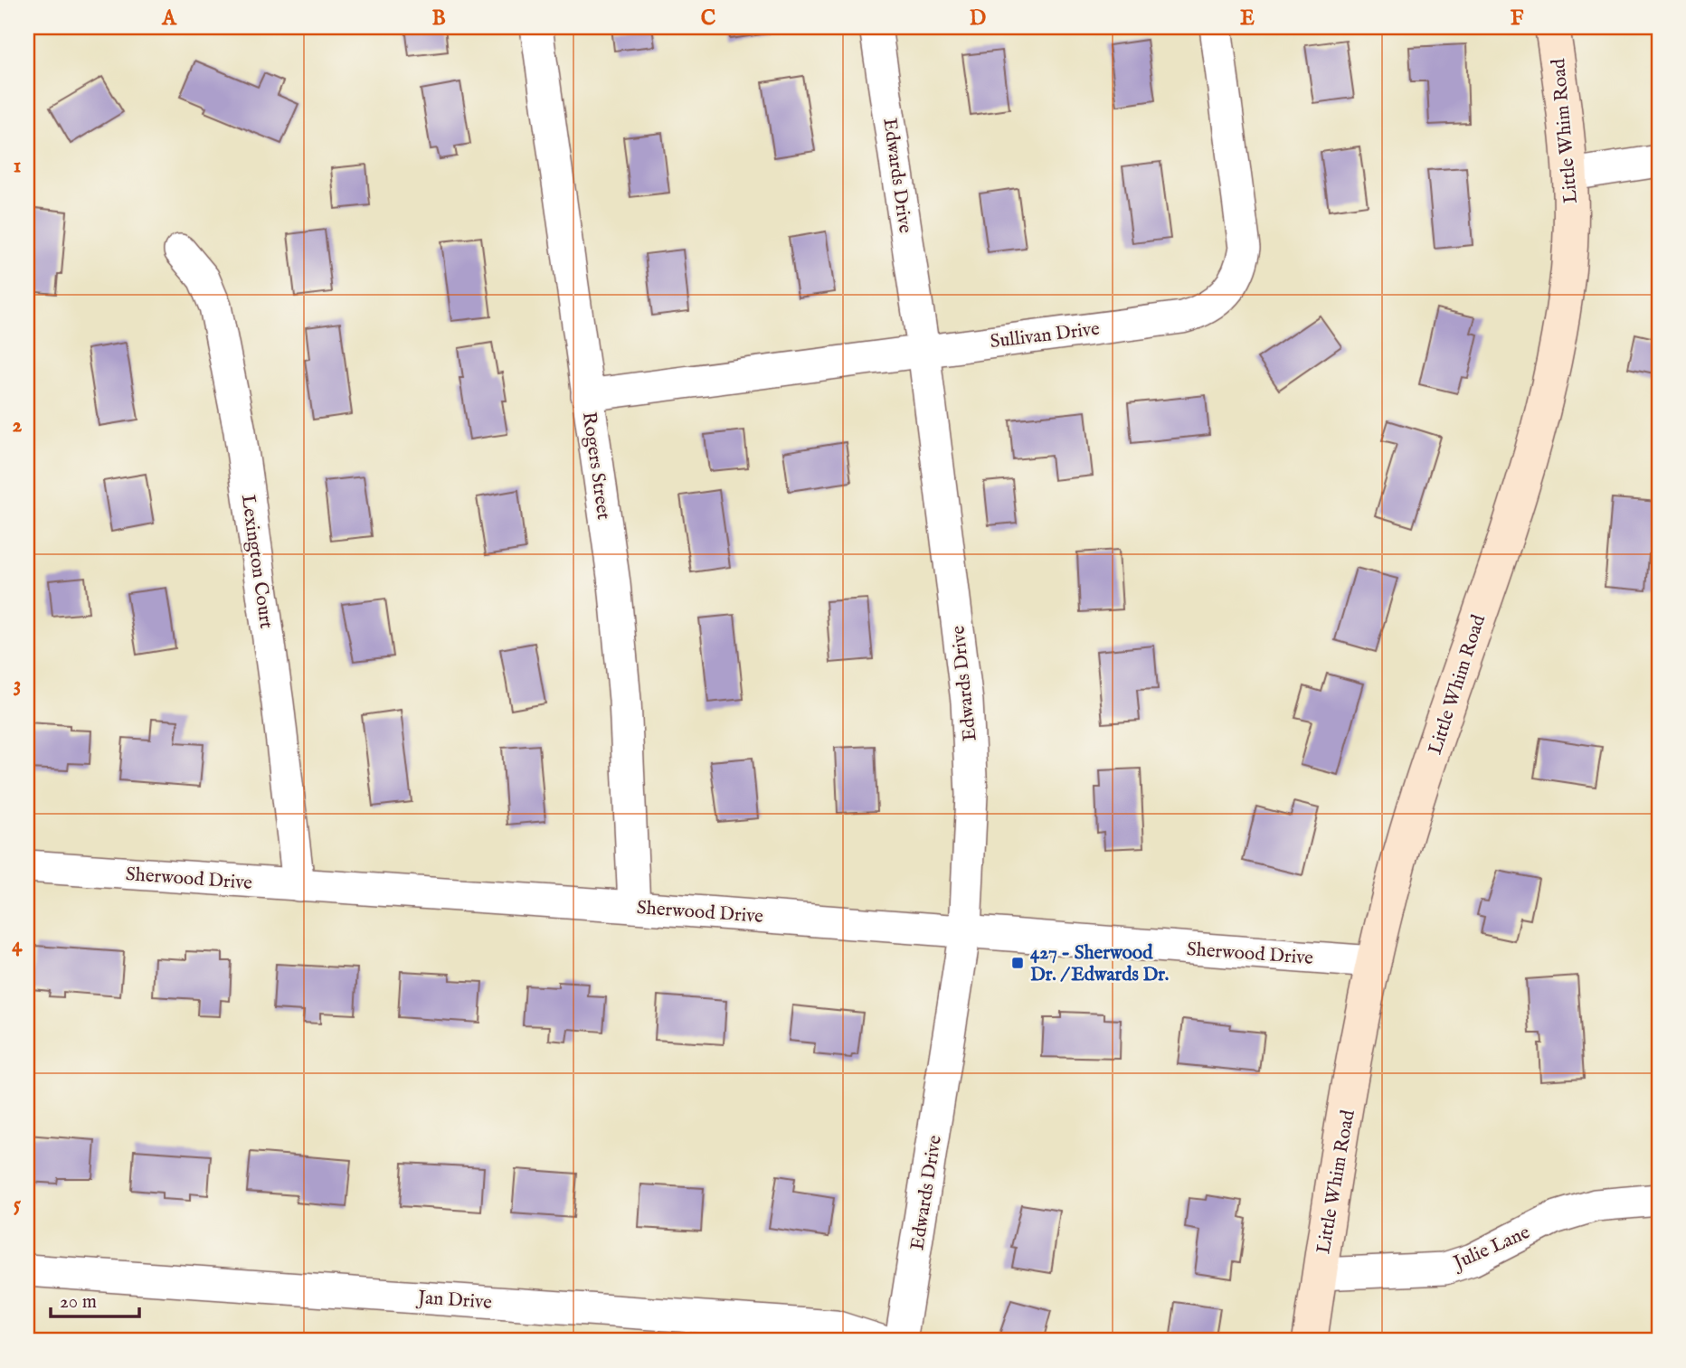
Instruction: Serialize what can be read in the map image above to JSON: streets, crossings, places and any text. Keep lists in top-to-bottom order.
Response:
{
  "streets": {
    "street": [
      "Little Whim Road",
      "Edwards Drive",
      "Sullivan Drive",
      "Rogers Street",
      "Lexington Court",
      "Sherwood Drive",
      "Julie Lane",
      "Jan Drive"
    ]
  },
  "crossings": [
    ["Little Whim Road", "Sherwood Drive"],
    ["Little Whim Road", "Julie Lane"],
    ["Edwards Drive", "Sullivan Drive"],
    ["Edwards Drive", "Sherwood Drive"],
    ["Sullivan Drive", "Rogers Street"],
    ["Rogers Street", "Sherwood Drive"],
    ["Lexington Court", "Sherwood Drive"]
  ],
  "places": {
    "transit": ["427 - Sherwood Dr. / Edwards Dr."]
  },
  "scale_bar": "20 m",
  "grid": {
    "columns": [
      "A",
      "B",
      "C",
      "D",
      "E",
      "F"
    ],
    "rows": [
      "1",
      "2",
      "3",
      "4",
      "5"
    ]
  }
}
